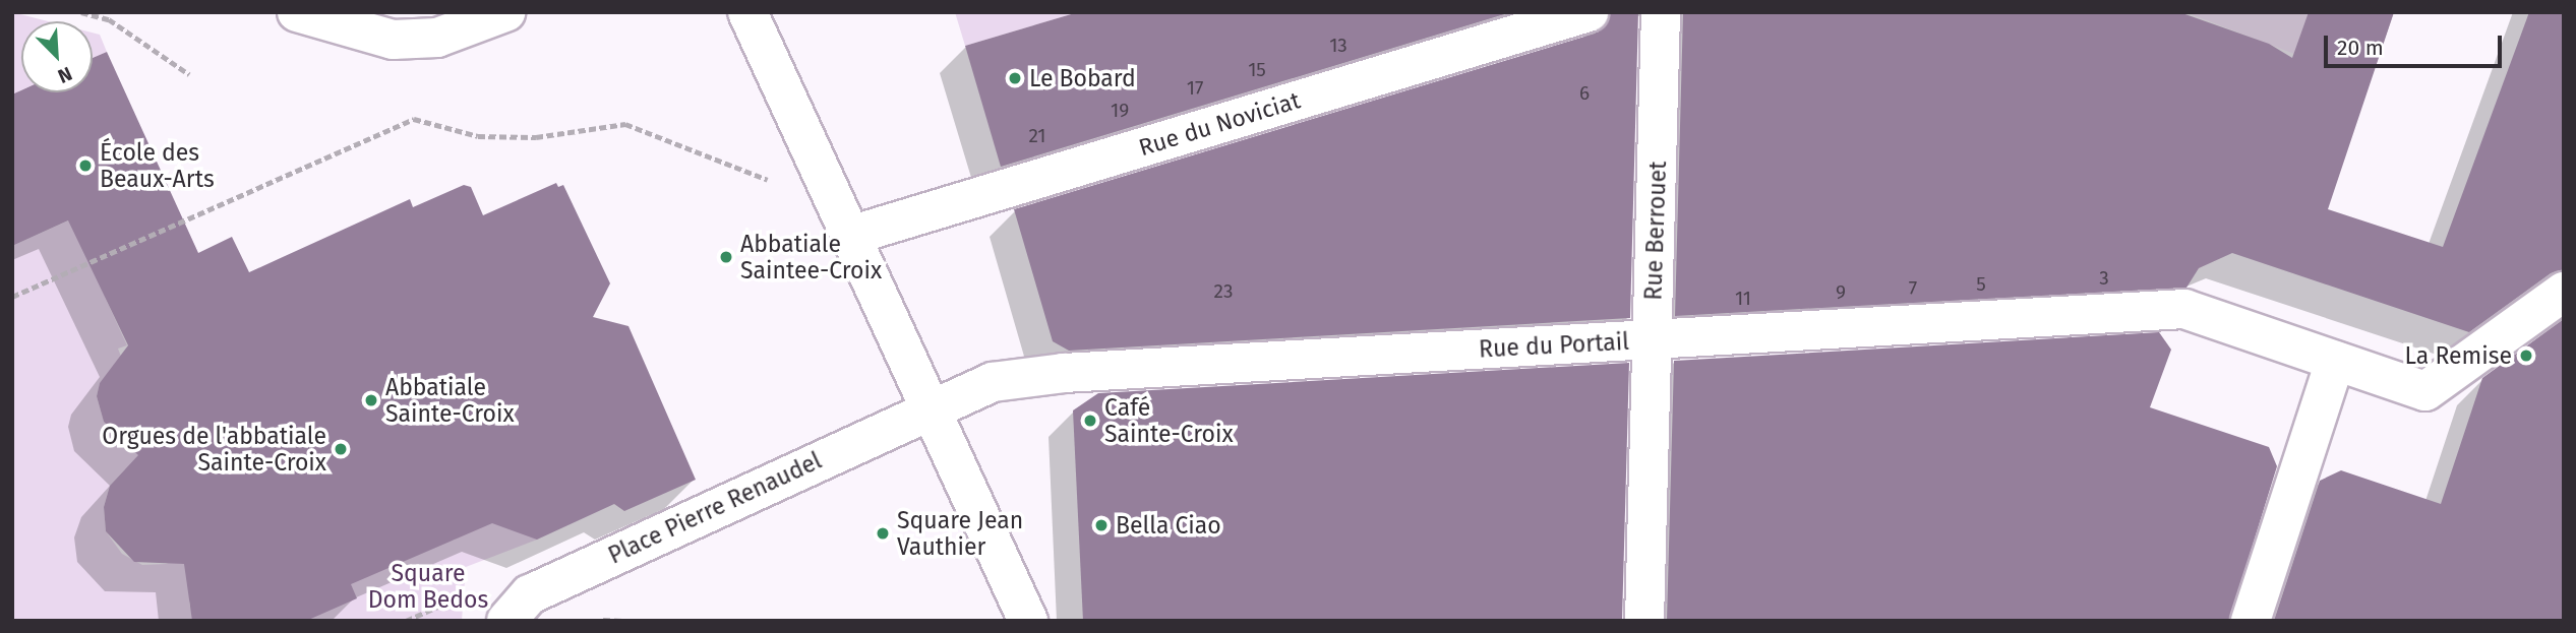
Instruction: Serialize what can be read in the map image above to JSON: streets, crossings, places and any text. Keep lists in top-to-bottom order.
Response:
{
  "streets": {
    "street": [
      "Rue du Noviciat",
      "Rue Berrouet",
      "Rue du Portail",
      "Place Pierre Renaudel"
    ]
  },
  "crossings": [
    ["Rue Berrouet", "Rue du Portail"],
    ["Rue du Portail", "Place Pierre Renaudel"]
  ],
  "parks": ["Square Dom Bedos"],
  "places": [
    "Le Bobard",
    "École des Beaux-Arts",
    "Abbatiale Saintee-Croix",
    "La Remise",
    "Abbatiale Sainte-Croix",
    "Café Sainte-Croix",
    "Orgues de l'abbatiale Sainte-Croix",
    "Bella Ciao",
    "Square Jean Vauthier"
  ],
  "house_numbers": [
    "13",
    "15",
    "17",
    "6",
    "19",
    "21",
    "3",
    "5",
    "7",
    "23",
    "9",
    "11"
  ],
  "scale_bar": "20 m",
  "north": "bottom right"
}
